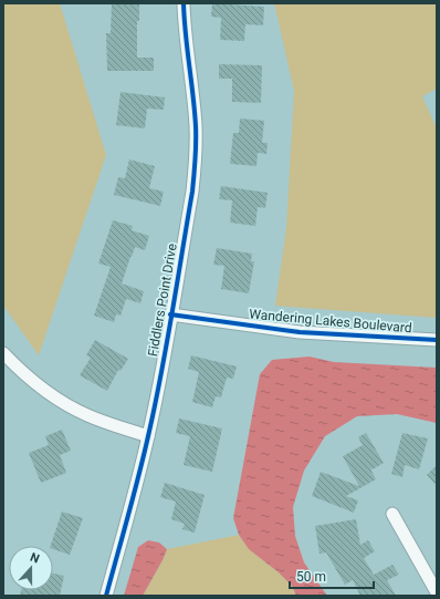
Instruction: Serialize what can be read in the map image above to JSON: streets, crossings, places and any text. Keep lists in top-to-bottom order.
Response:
{
  "streets": {
    "street": ["Fiddlers Point Drive", "Wandering Lakes Boulevard"]
  },
  "crossings": [
    ["Fiddlers Point Drive", "Wandering Lakes Boulevard"]
  ],
  "scale_bar": "50 m",
  "north": "top"
}
